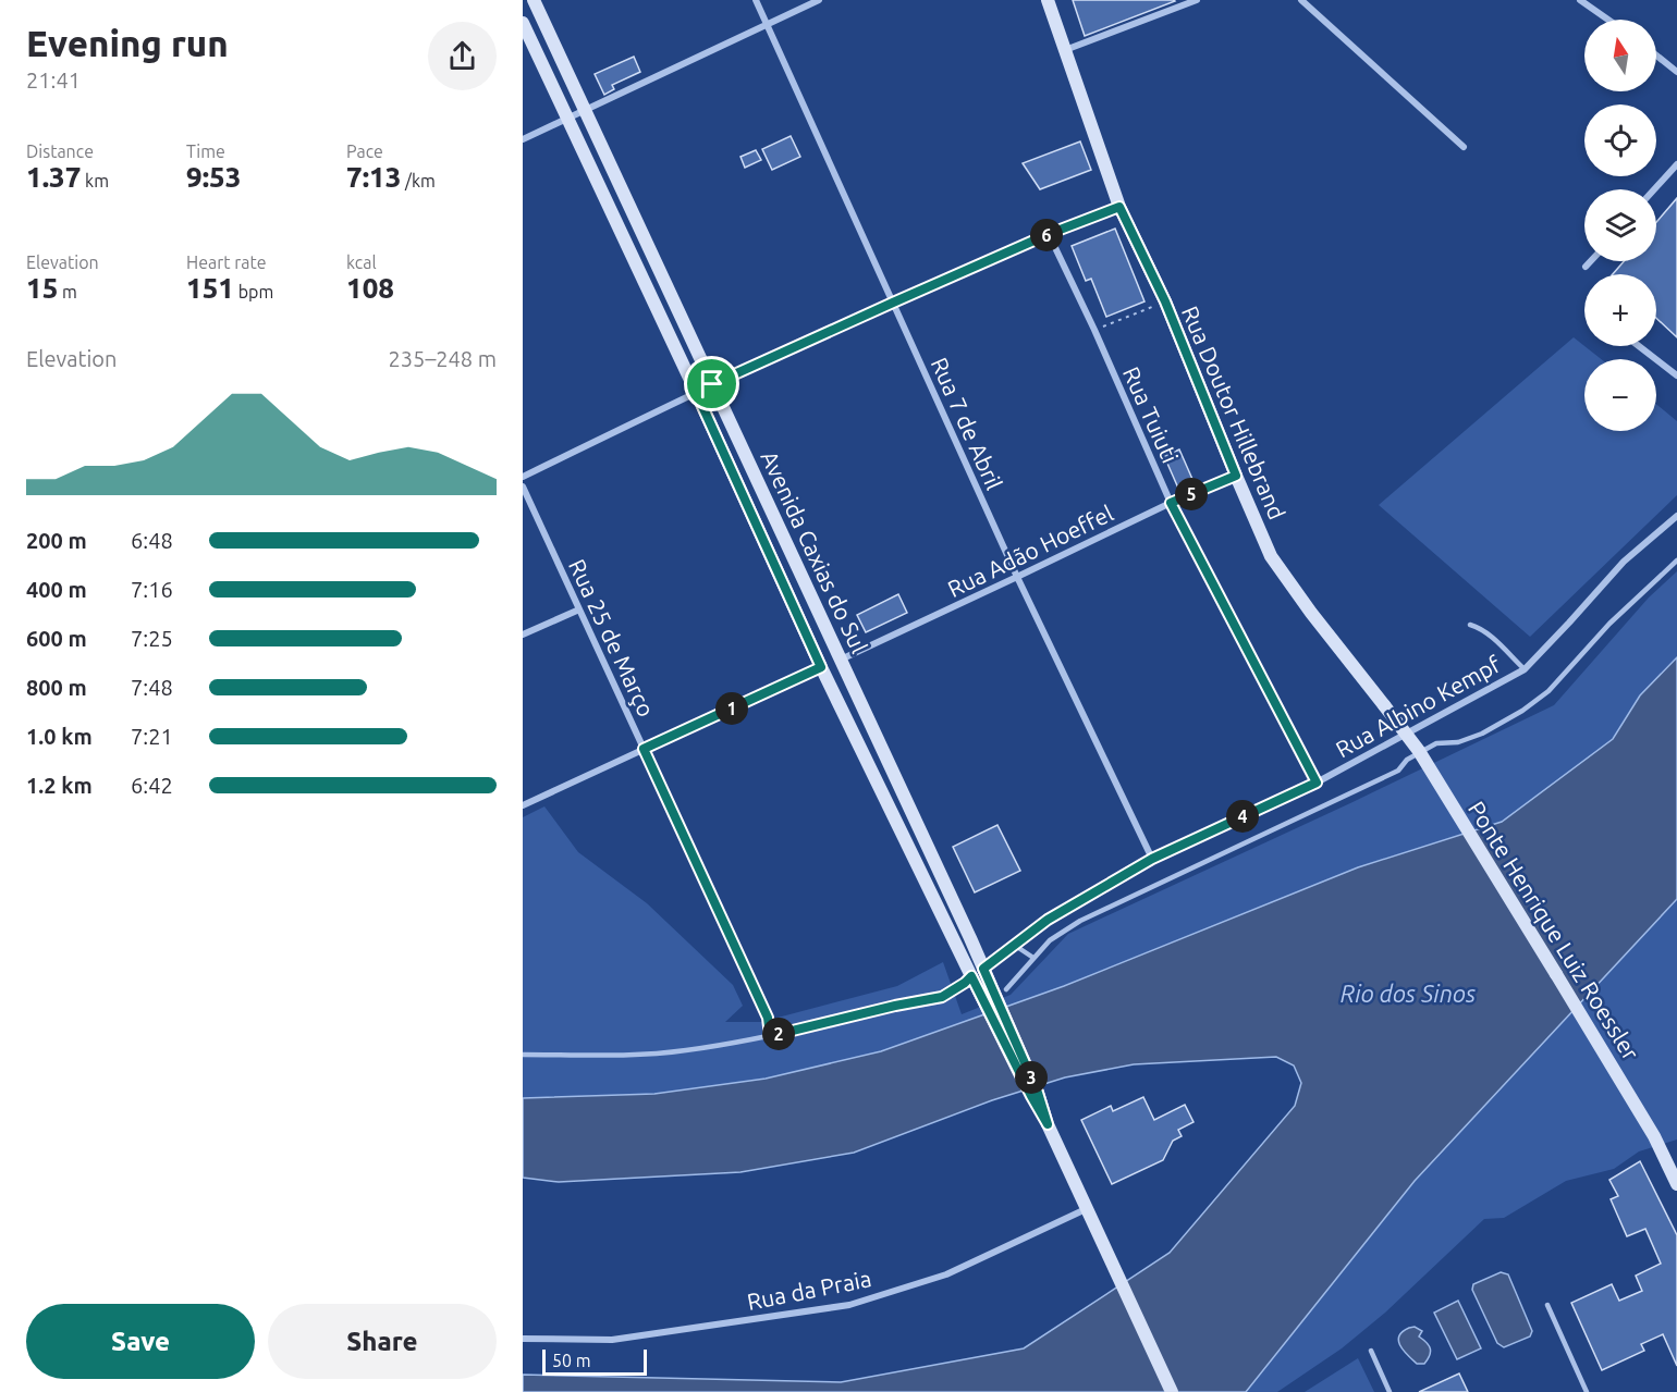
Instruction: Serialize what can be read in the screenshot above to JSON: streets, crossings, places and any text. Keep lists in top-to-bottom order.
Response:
{
  "streets": {
    "street": [
      "Rua Doutor Hillebrand",
      "Rua Tuiuti",
      "Rua 7 de Abril",
      "Rua Adão Hoeffel",
      "Avenida Caxias do Sul",
      "Rua 25 de Março",
      "Rua Albino Kempf",
      "Ponte Henrique Luiz Roessler",
      "Rua da Praia"
    ]
  },
  "crossings": [
    ["Rua Doutor Hillebrand", "Rua Adão Hoeffel"],
    ["Rua Doutor Hillebrand", "Ponte Henrique Luiz Roessler"],
    ["Rua Tuiuti", "Rua Adão Hoeffel"],
    ["Rua Tuiuti", "Rua Albino Kempf"],
    ["Rua 7 de Abril", "Rua Adão Hoeffel"],
    ["Rua 7 de Abril", "Rua Albino Kempf"],
    ["Rua Adão Hoeffel", "Avenida Caxias do Sul"],
    ["Avenida Caxias do Sul", "Rua Albino Kempf"],
    ["Avenida Caxias do Sul", "Rua da Praia"]
  ],
  "water": ["Rio dos Sinos"],
  "scale_bar": "50 m",
  "north": "top",
  "page": {
    "heading": ["Evening run", "21:41"],
    "map_buttons": ["+", "−"],
    "stats": [
      ["Distance", "1.37 km"],
      ["Time", "9:53"],
      ["Pace", "7:13 /km"],
      ["Elevation", "15 m"],
      ["Heart rate", "151 bpm"],
      ["kcal", "108"]
    ],
    "pins": [
      "6",
      "5",
      "1",
      "4",
      "2",
      "3"
    ],
    "chart": ["Elevation", "235–248 m"],
    "list": [
      {
        "name": "200 m",
        "note": "6:48"
      },
      {
        "name": "400 m",
        "note": "7:16"
      },
      {
        "name": "600 m",
        "note": "7:25"
      },
      {
        "name": "800 m",
        "note": "7:48"
      },
      {
        "name": "1.0 km",
        "note": "7:21"
      },
      {
        "name": "1.2 km",
        "note": "6:42"
      }
    ],
    "buttons": ["Save", "Share"],
    "scale": "50 m"
  }
}
